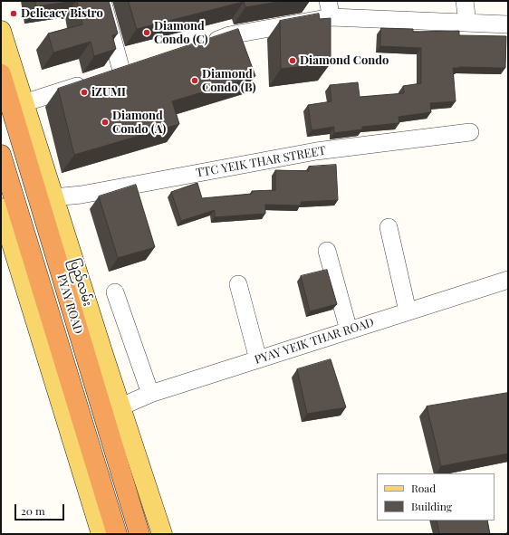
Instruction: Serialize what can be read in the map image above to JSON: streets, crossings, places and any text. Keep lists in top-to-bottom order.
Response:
{
  "streets": {
    "highway": ["PYAY ROAD"],
    "main road": ["ပြည်လမ်း"],
    "street": ["TTC YEIK THAR STREET", "PYAY YEIK THAR ROAD"]
  },
  "crossings": [
    ["TTC YEIK THAR STREET", "ပြည်လမ်း"],
    ["ပြည်လမ်း", "PYAY YEIK THAR ROAD"]
  ],
  "places": [
    "Delicacy Bistro",
    "Diamond Condo (C)",
    "Diamond Condo",
    "Diamond Condo (B)",
    "iZUMI",
    "Diamond Condo (A)"
  ],
  "legend": ["Road", "Building"],
  "scale_bar": "20 m"
}
